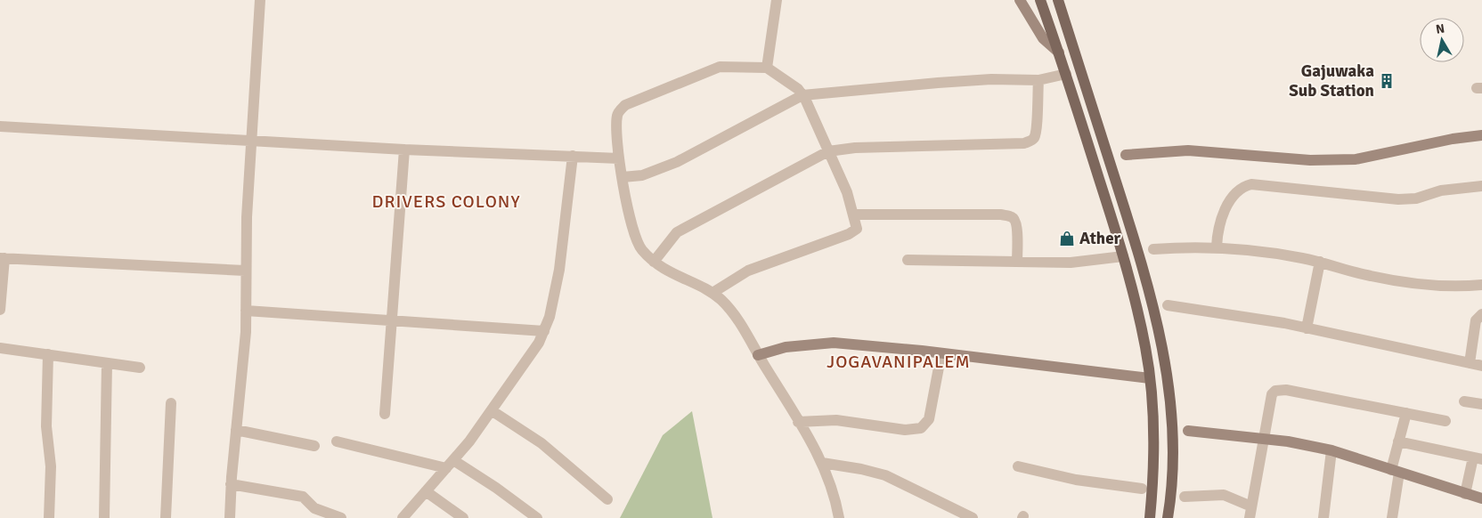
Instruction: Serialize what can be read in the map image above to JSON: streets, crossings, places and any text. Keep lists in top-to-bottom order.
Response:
{
  "districts": ["DRIVERS COLONY", "JOGAVANIPALEM"],
  "places": {
    "building": ["Gajuwaka Sub Station"],
    "shop": ["Ather"]
  },
  "north": "top"
}
